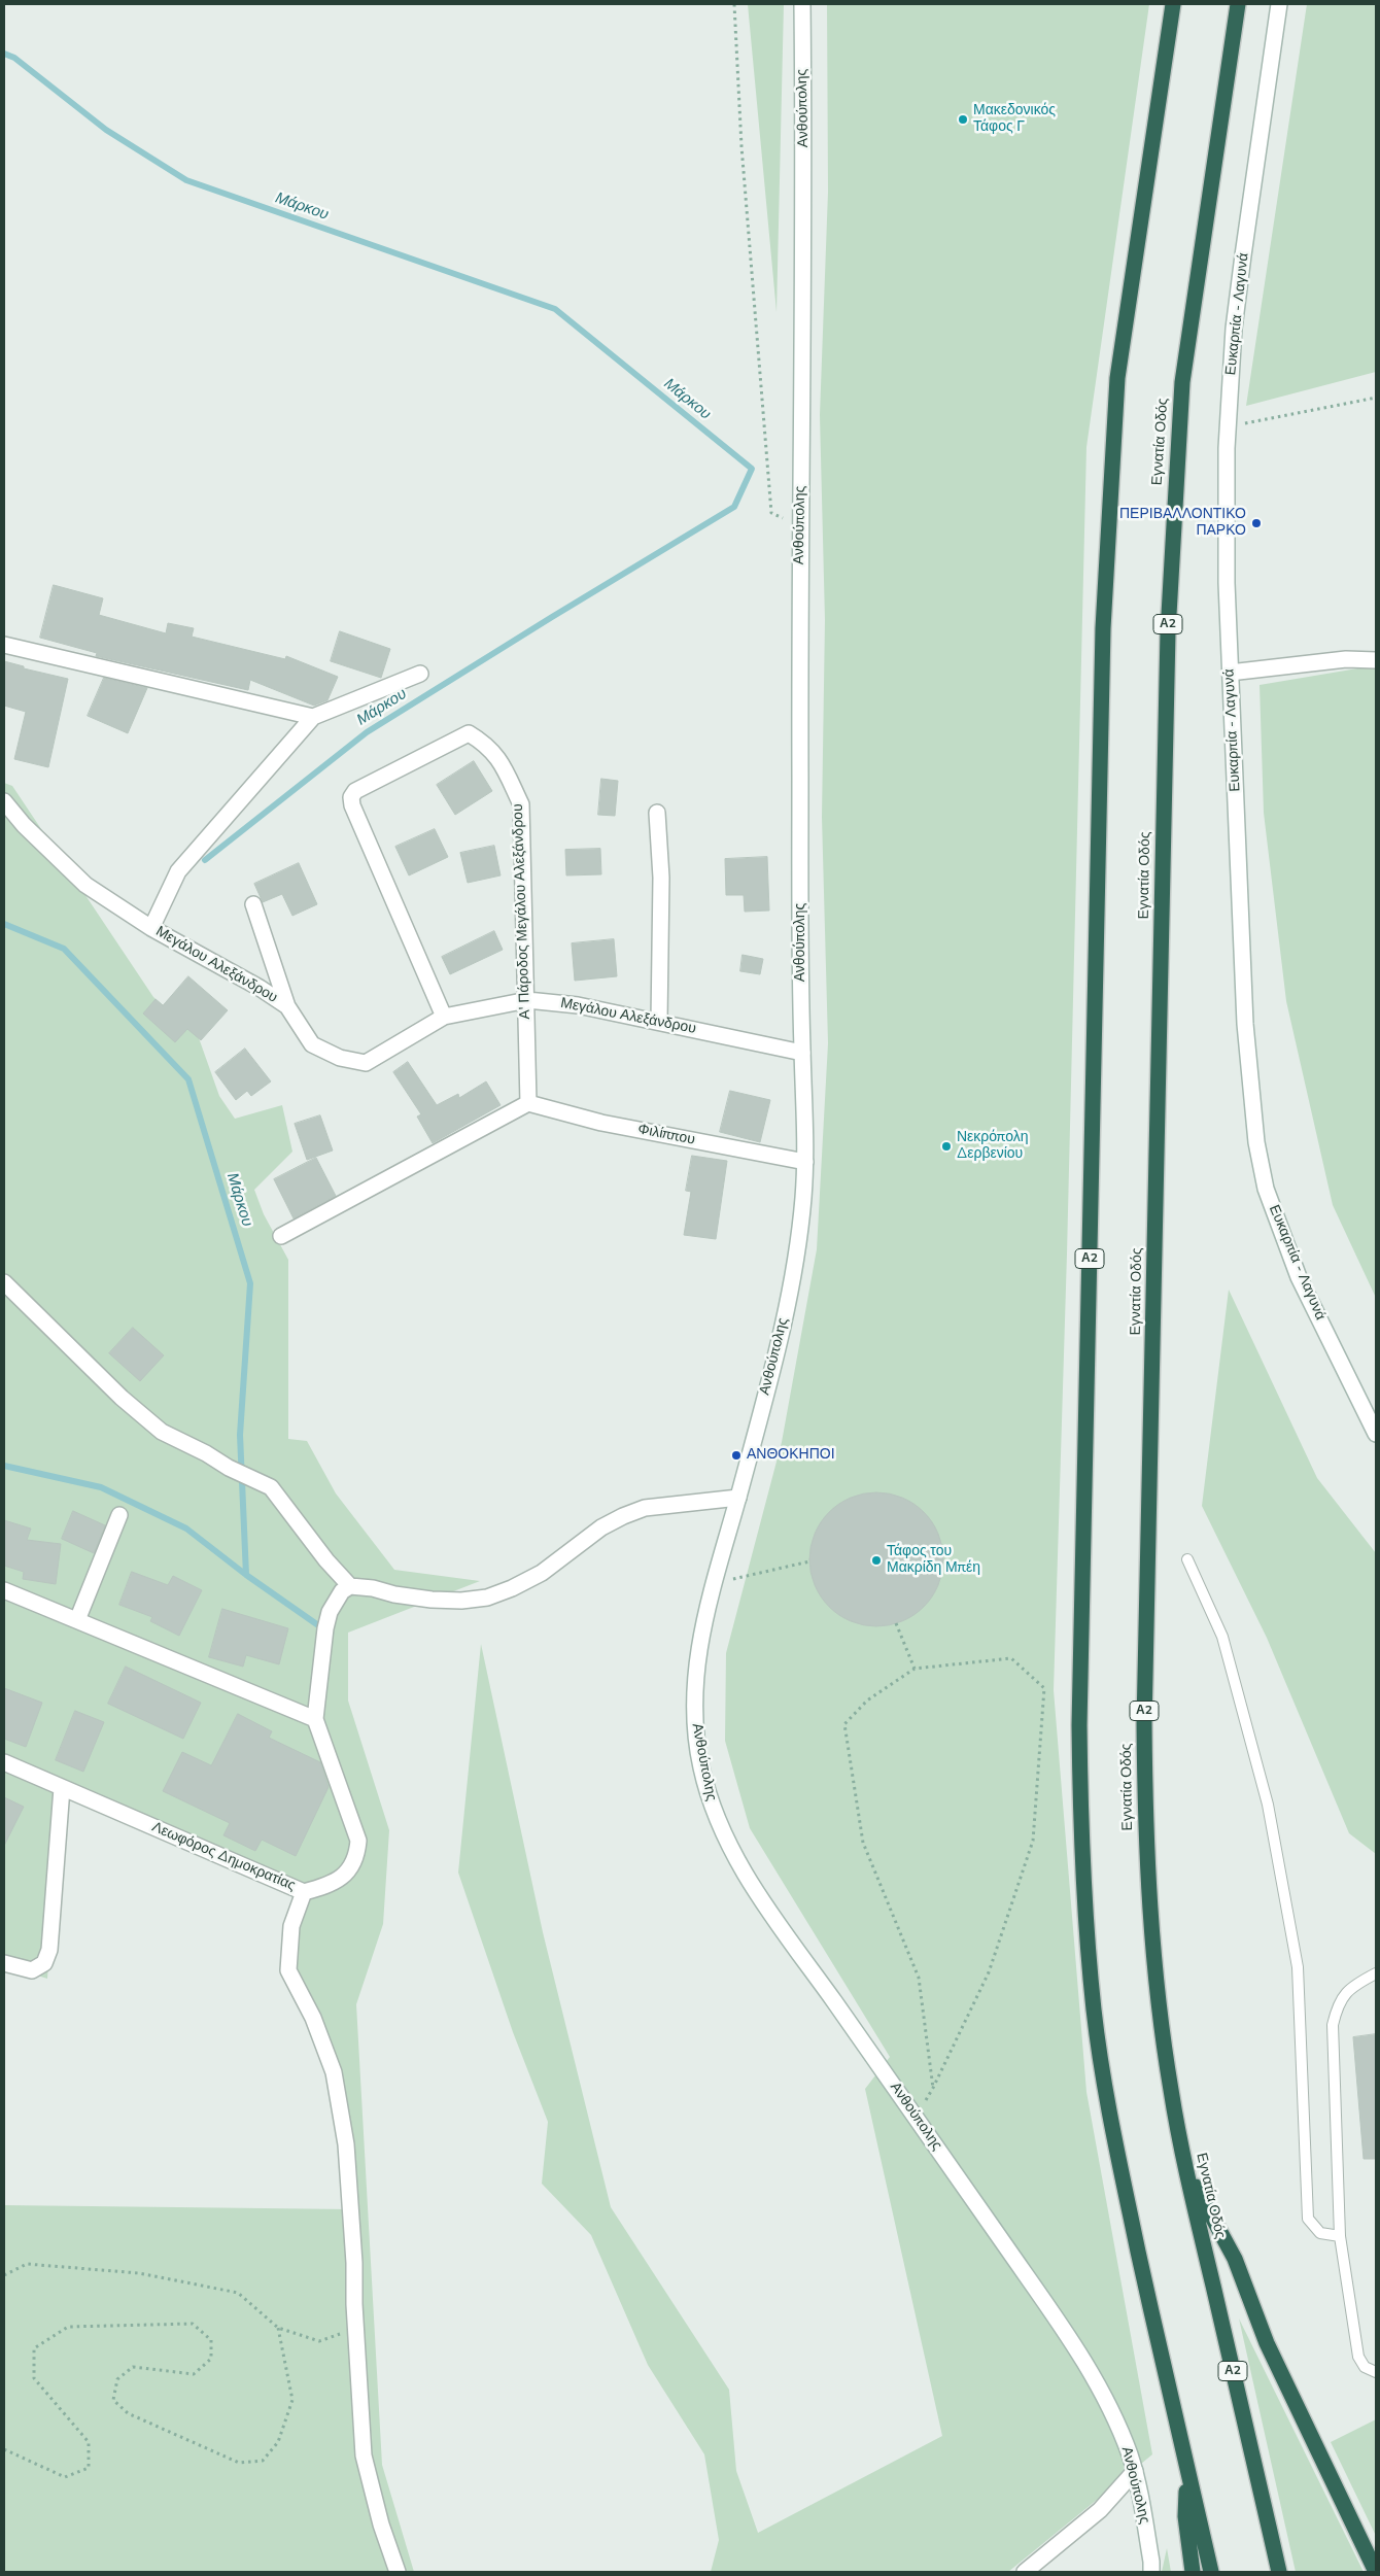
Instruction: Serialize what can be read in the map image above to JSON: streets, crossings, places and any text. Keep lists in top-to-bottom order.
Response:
{
  "streets": {
    "highway": ["Εγνατία Οδός", "Α2"],
    "street": [
      "Ανθούπολης",
      "Ευκαρπία - Λαγυνά",
      "Α' Πάροδος Μεγάλου Αλεξάνδρου",
      "Μεγάλου Αλεξάνδρου",
      "Φιλίππου",
      "Λεωφόρος Δημοκρατίας"
    ]
  },
  "crossings": [
    ["Ανθούπολης", "Μεγάλου Αλεξάνδρου"],
    ["Ανθούπολης", "Φιλίππου"],
    ["Α' Πάροδος Μεγάλου Αλεξάνδρου", "Μεγάλου Αλεξάνδρου"],
    ["Α' Πάροδος Μεγάλου Αλεξάνδρου", "Φιλίππου"]
  ],
  "water": ["Μάρκου"],
  "places": [
    "Μακεδονικός Τάφος Γ",
    "ΠΕΡΙΒΑΛΛΟΝΤΙΚΟ ΠΑΡΚΟ",
    "Νεκρόπολη Δερβενίου",
    "ΑΝΘΟΚΗΠΟΙ",
    "Τάφος του Μακρίδη Μπέη"
  ]
}
